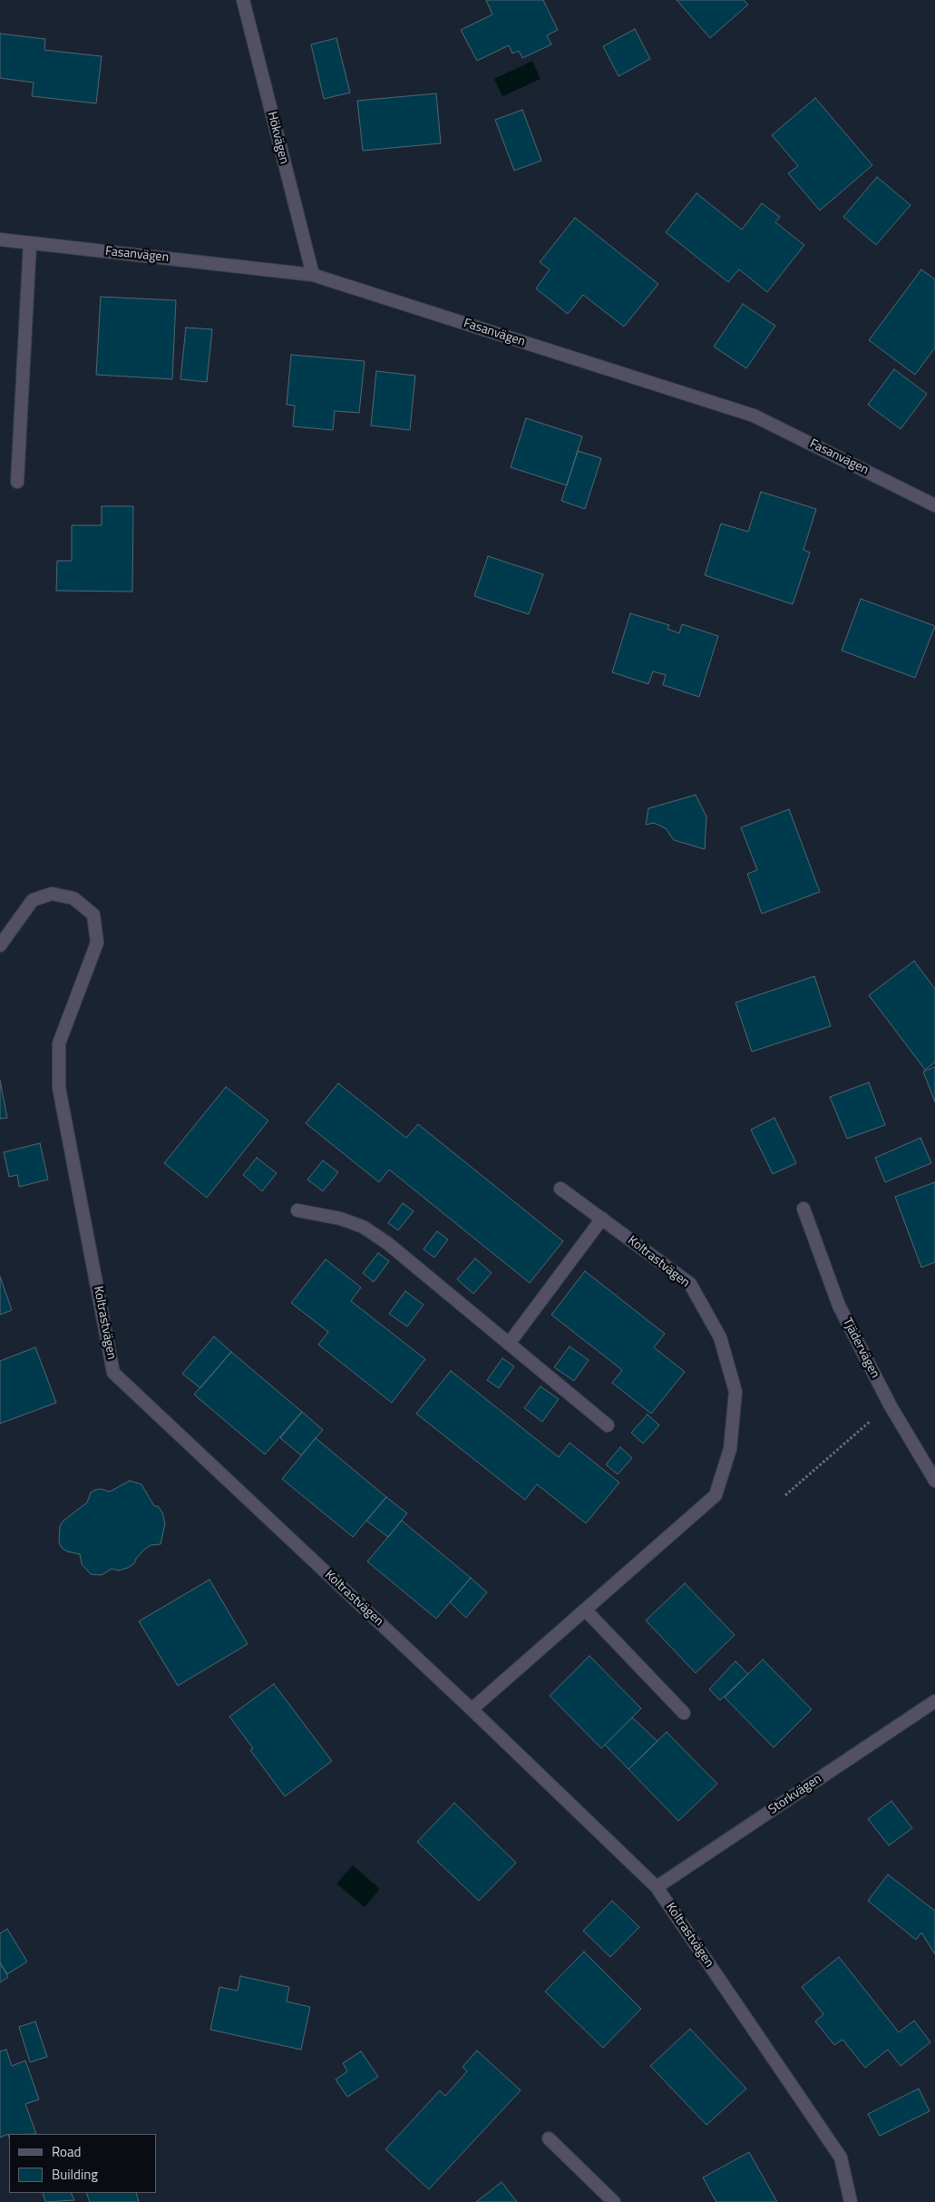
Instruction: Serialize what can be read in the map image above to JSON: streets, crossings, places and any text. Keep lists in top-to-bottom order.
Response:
{
  "streets": {
    "street": [
      "Hökvägen",
      "Fasanvägen",
      "Koltrastvägen",
      "Tjädervägen",
      "Storkvägen"
    ]
  },
  "crossings": [
    ["Hökvägen", "Fasanvägen"],
    ["Koltrastvägen", "Storkvägen"]
  ],
  "legend": ["Road", "Building"]
}
